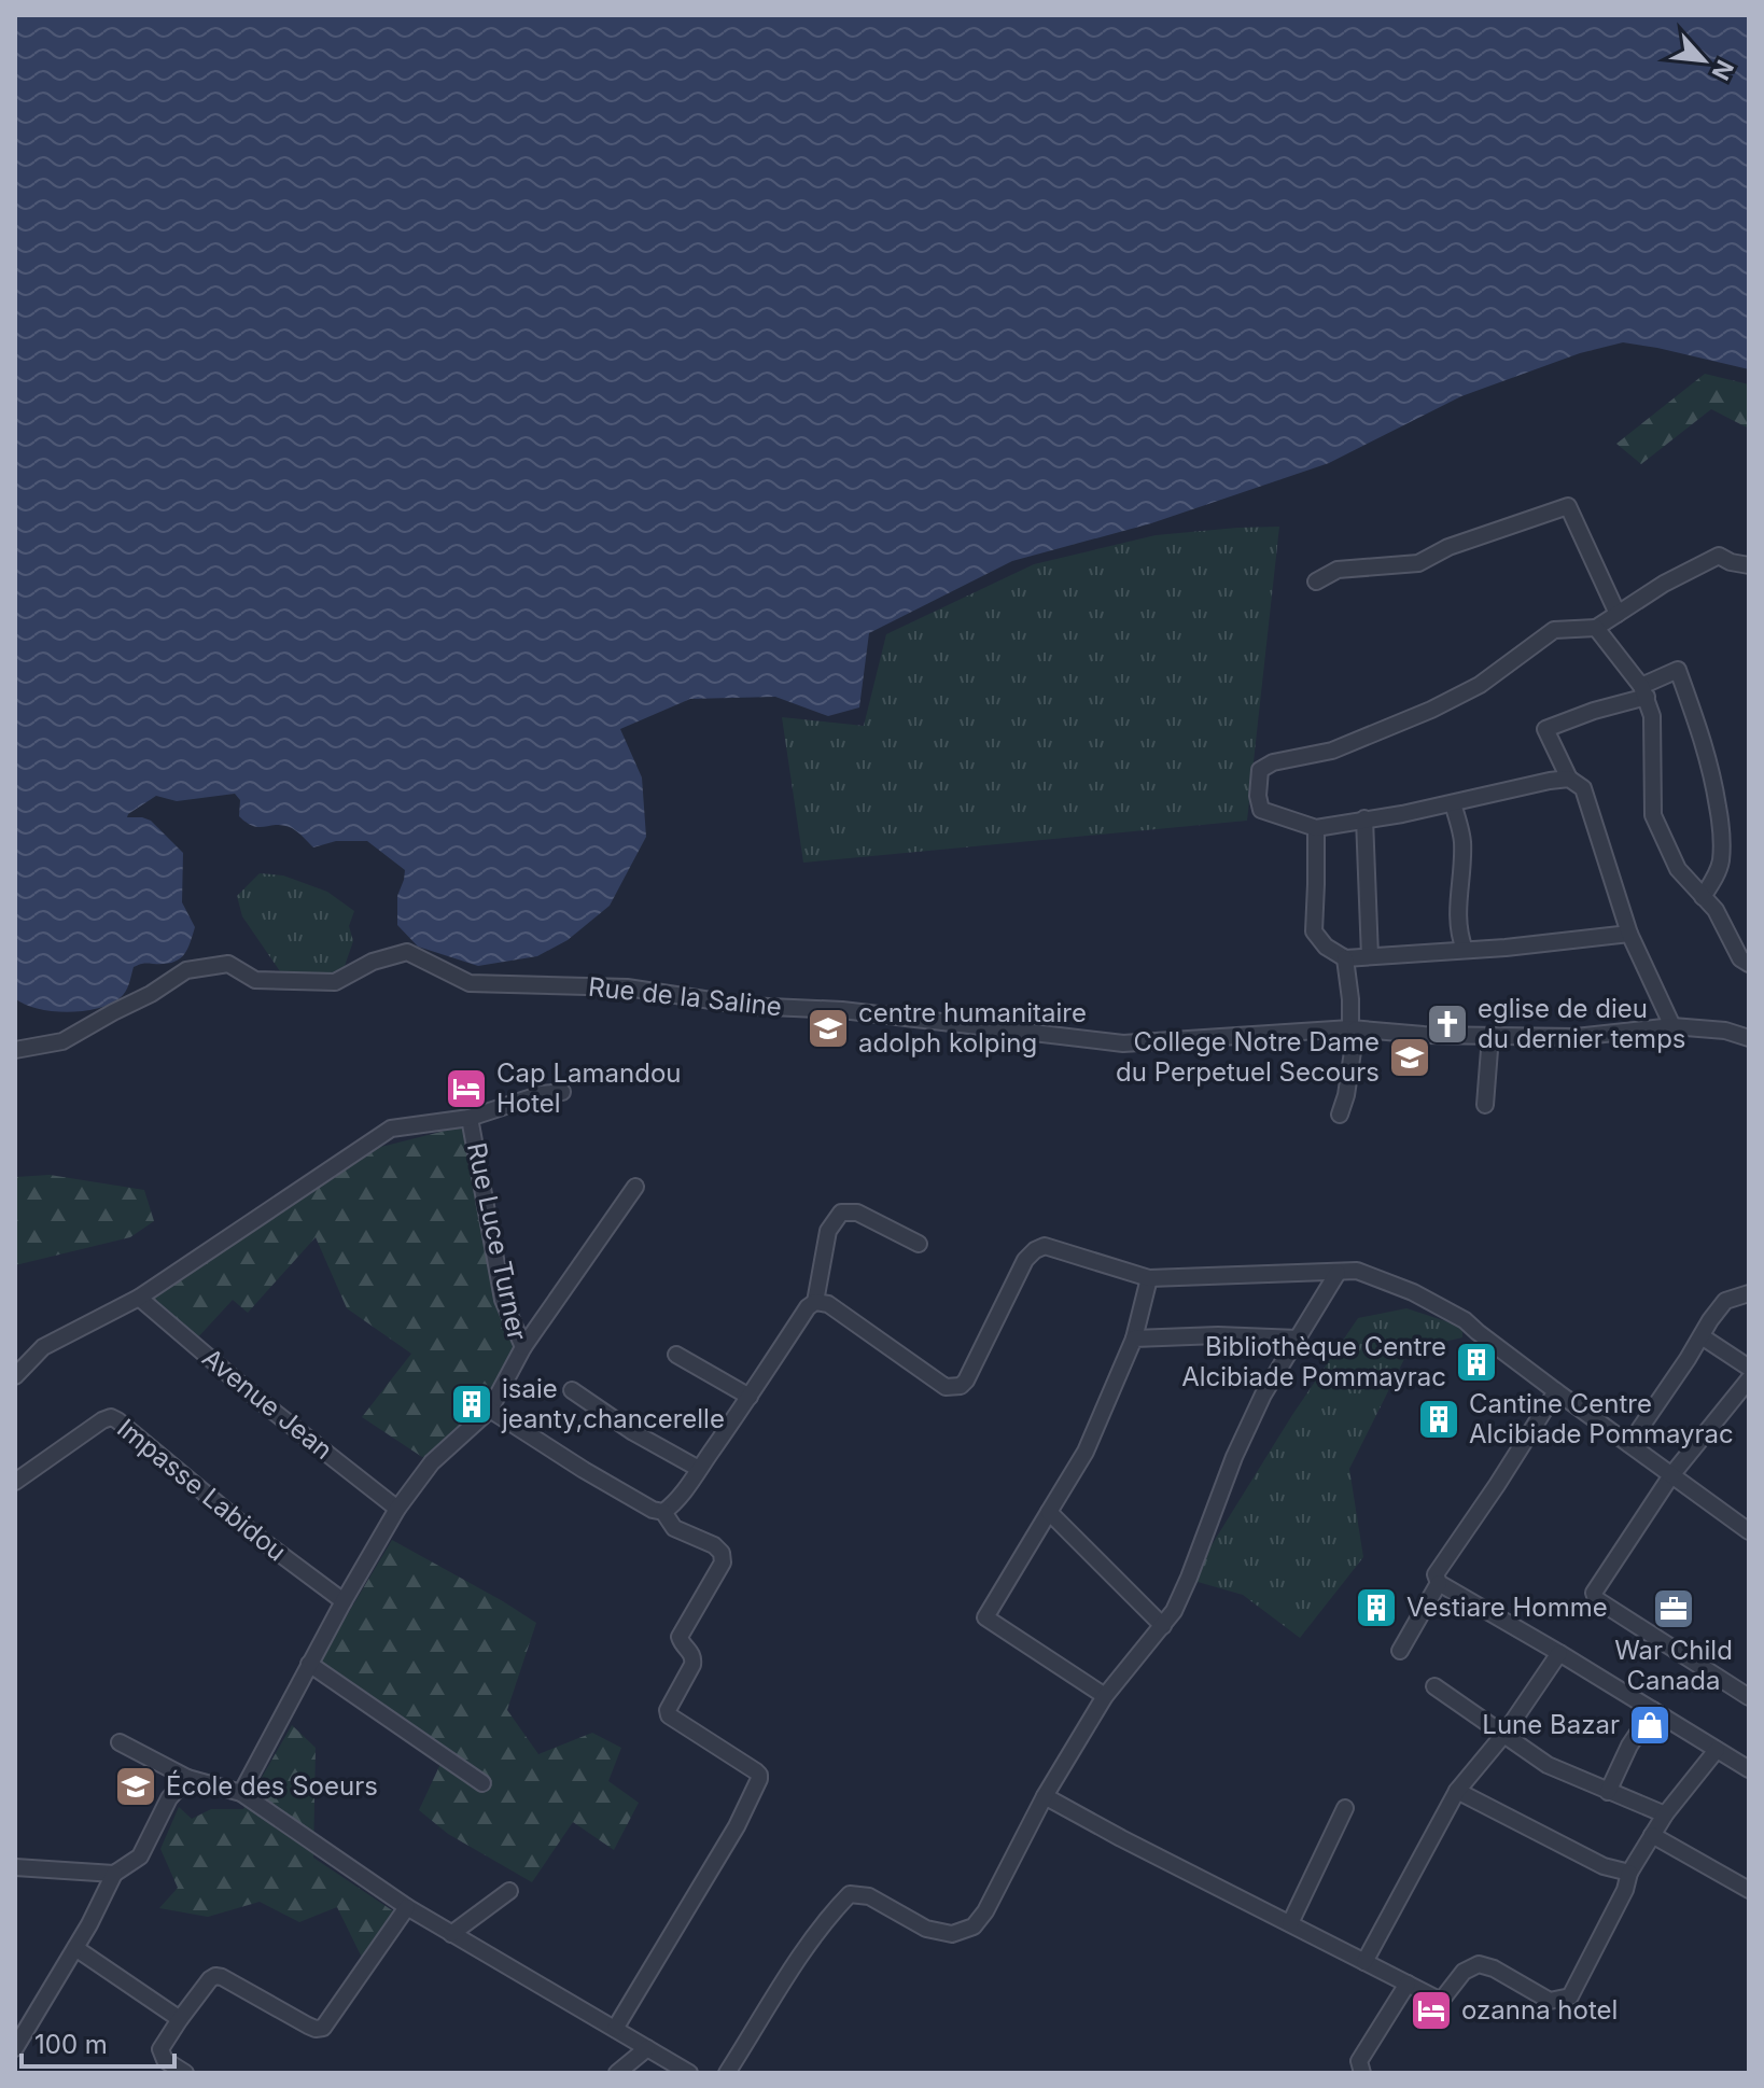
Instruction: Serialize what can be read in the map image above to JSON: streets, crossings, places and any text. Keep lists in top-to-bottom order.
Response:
{
  "streets": {
    "street": [
      "Rue de la Saline",
      "Rue Luce Turner",
      "Avenue Jean",
      "Impasse Labidou"
    ]
  },
  "crossings": [
    ["Rue Luce Turner", "Avenue Jean"],
    ["Rue Luce Turner", "Impasse Labidou"]
  ],
  "places": {
    "church": ["eglise de dieu du dernier temps"],
    "school or university": ["centre humanitaire adolph kolping", "College Notre Dame du Perpetuel Secours", "École des Soeurs"],
    "hotel": ["Cap Lamandou Hotel", "ozanna hotel"],
    "building": [
      "Bibliothèque Centre Alcibiade Pommayrac",
      "isaie jeanty,chancerelle",
      "Cantine Centre Alcibiade Pommayrac",
      "Vestiare Homme"
    ],
    "office": ["War Child Canada"],
    "shop": ["Lune Bazar"]
  },
  "scale_bar": "100 m",
  "north": "bottom right"
}
